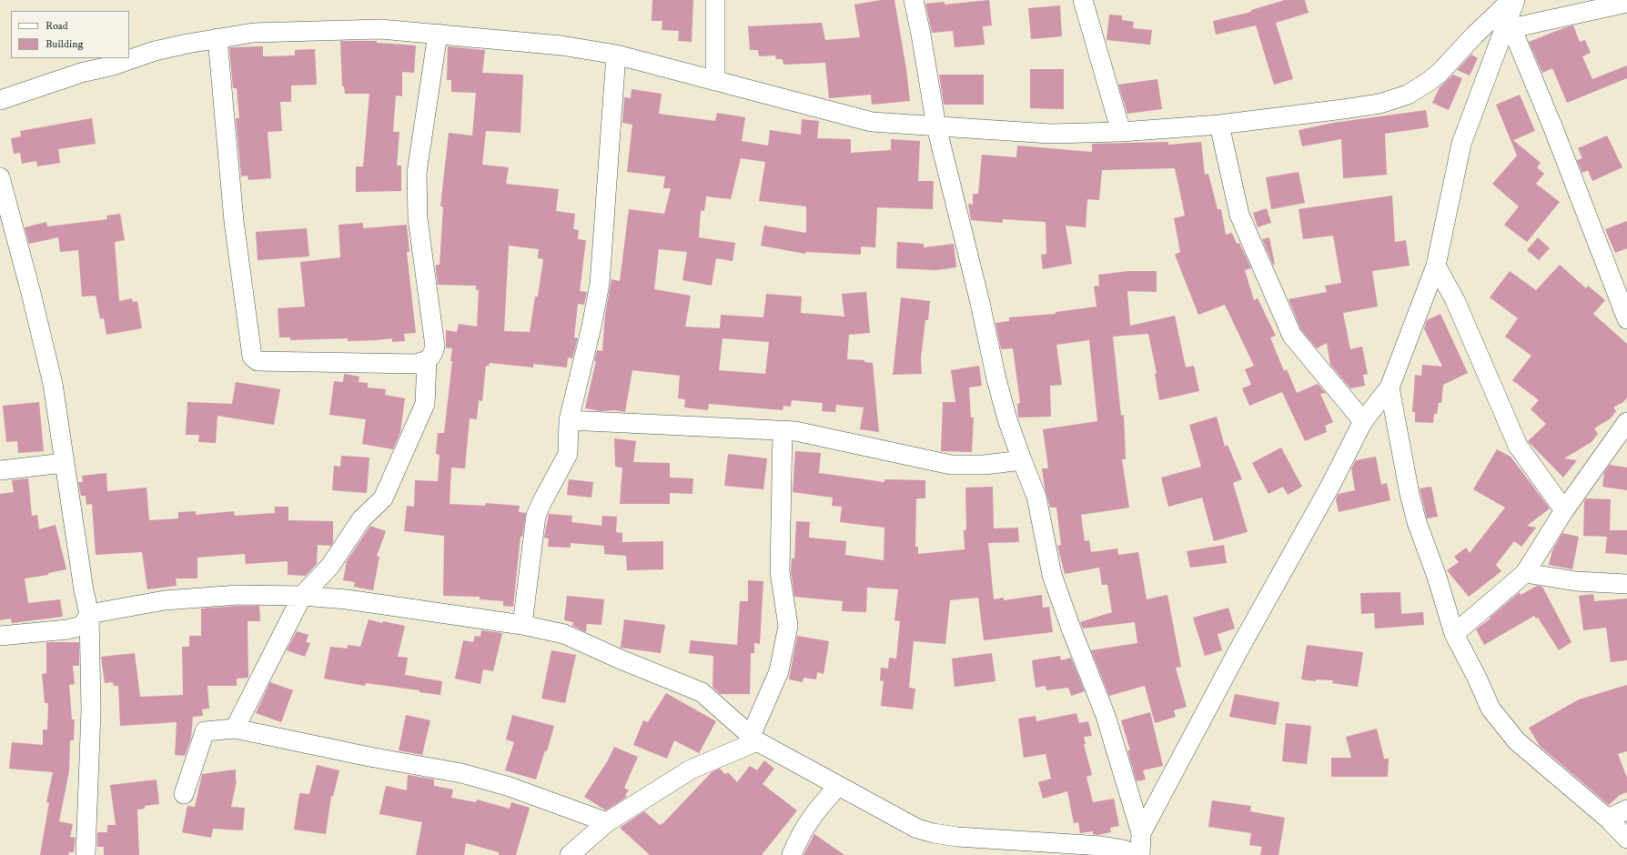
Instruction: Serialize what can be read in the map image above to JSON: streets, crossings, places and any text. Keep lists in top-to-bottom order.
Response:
{
  "legend": ["Road", "Building"]
}
